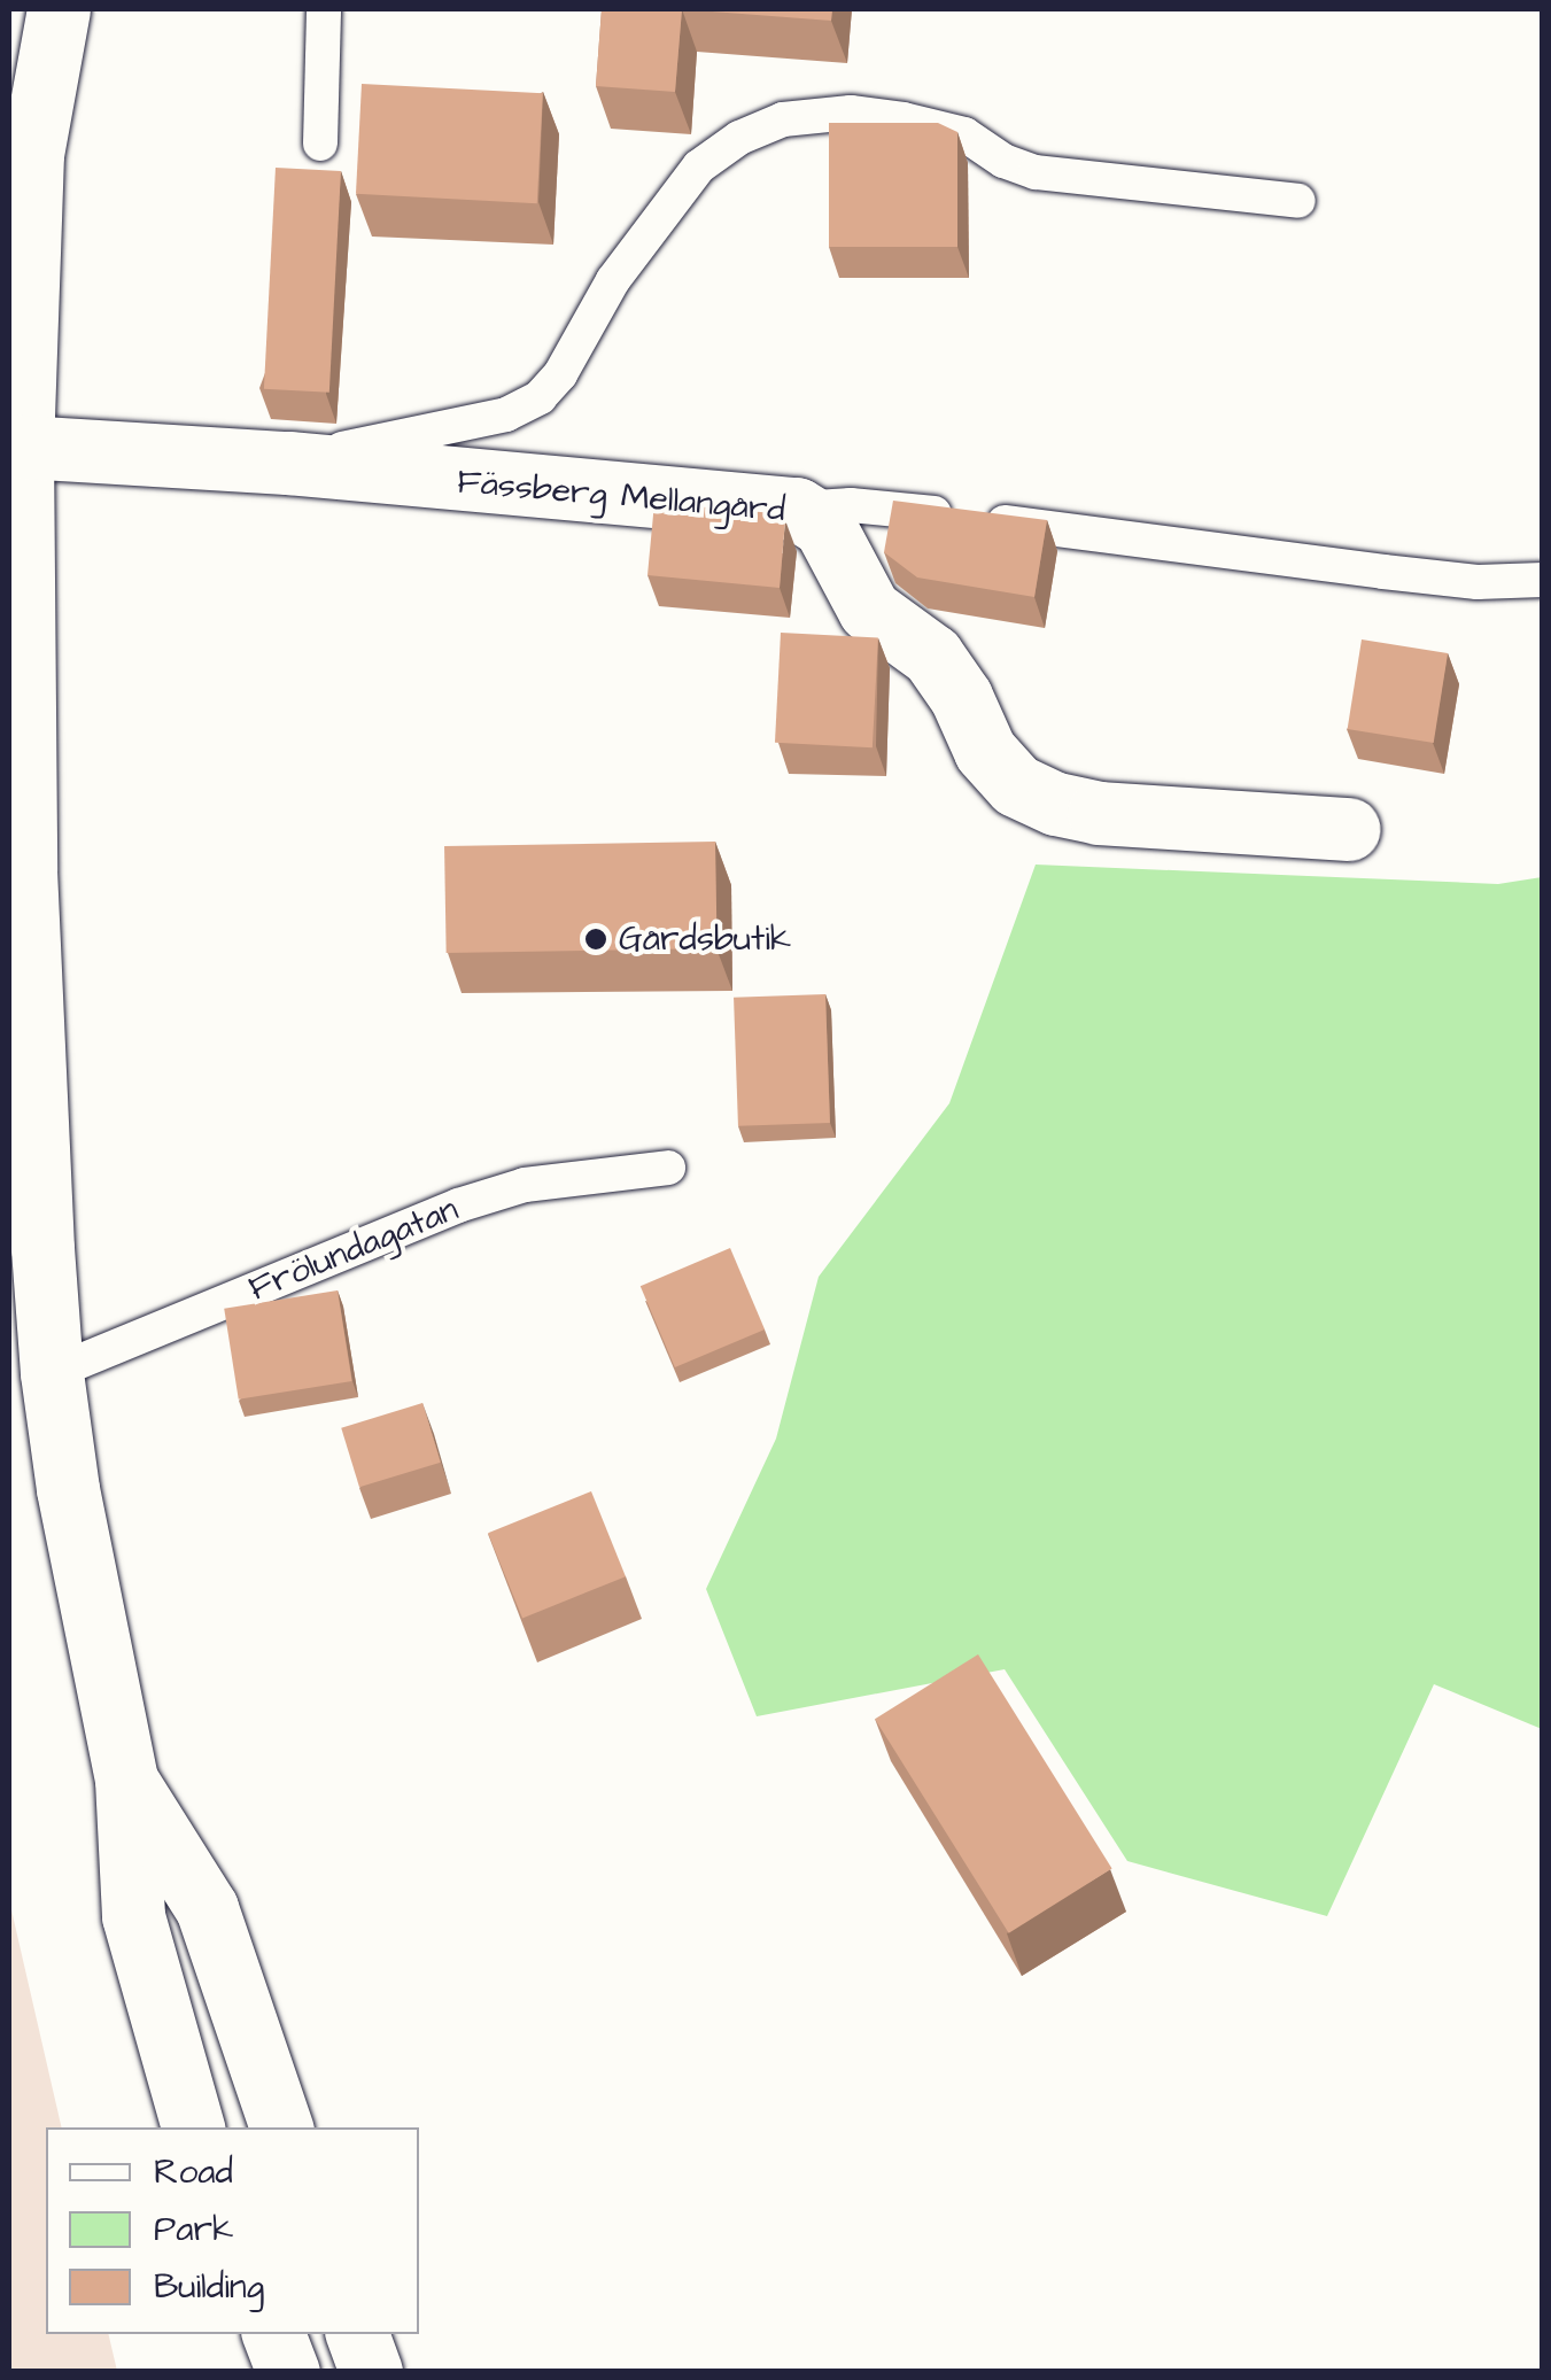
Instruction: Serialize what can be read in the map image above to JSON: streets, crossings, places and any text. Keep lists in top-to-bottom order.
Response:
{
  "streets": {
    "street": ["Fässberg Mellangård"],
    "lane": ["Frölundagatan"]
  },
  "places": ["Gårdsbutik"],
  "legend": ["Road", "Park", "Building"]
}
